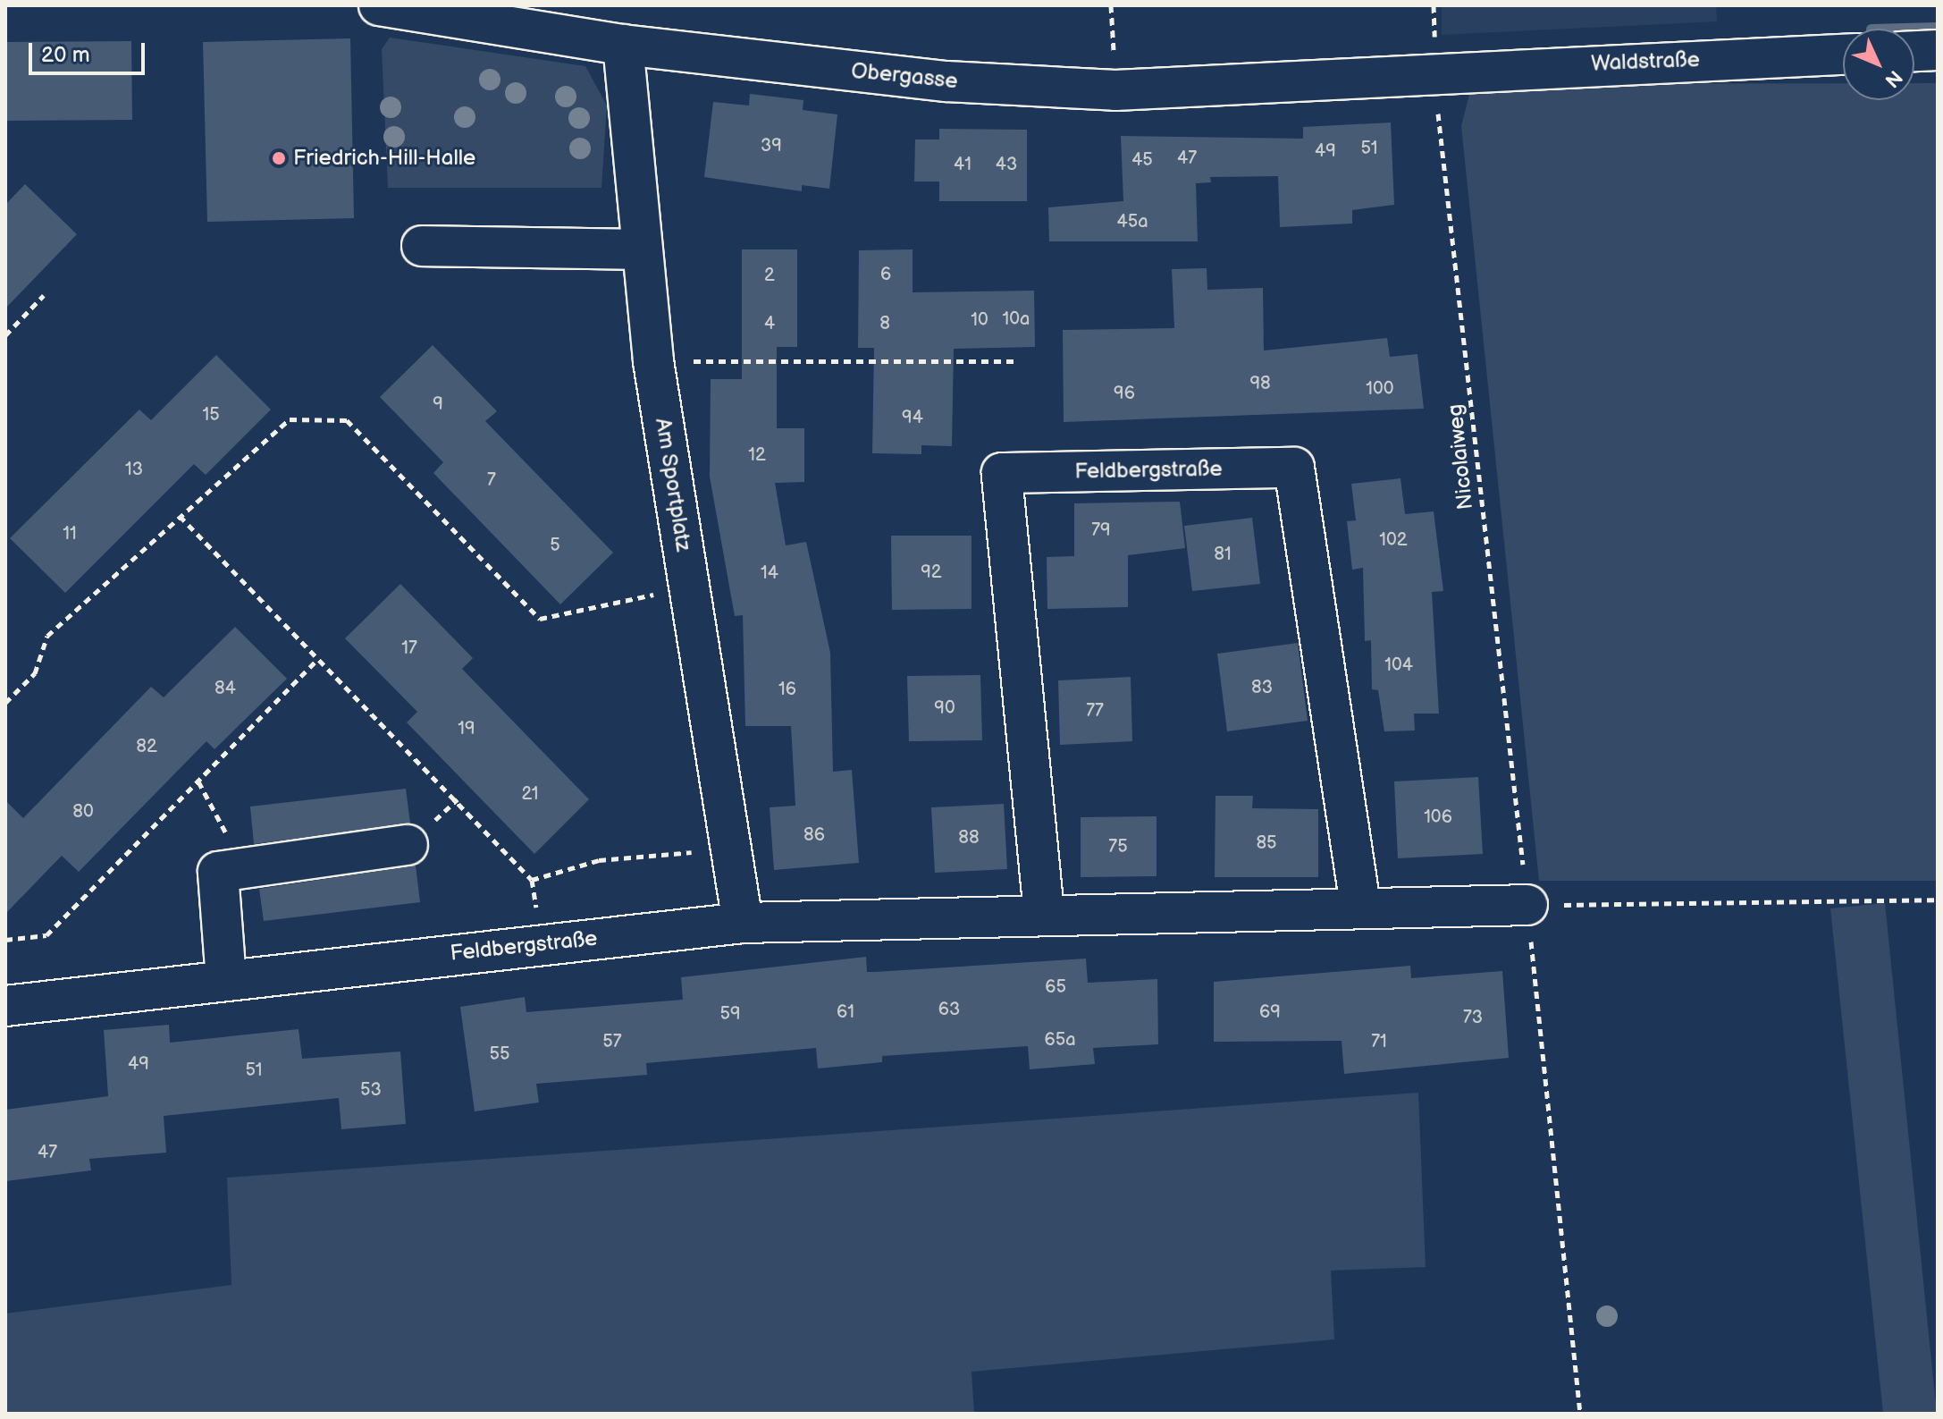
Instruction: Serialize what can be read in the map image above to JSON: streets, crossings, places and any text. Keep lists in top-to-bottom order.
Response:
{
  "streets": {
    "street": [
      "Waldstraße",
      "Obergasse",
      "Feldbergstraße",
      "Am Sportplatz"
    ],
    "path": ["Nicolaiweg"]
  },
  "crossings": [
    ["Waldstraße", "Obergasse"],
    ["Waldstraße", "Nicolaiweg"],
    ["Obergasse", "Nicolaiweg"],
    ["Obergasse", "Am Sportplatz"],
    ["Nicolaiweg", "Feldbergstraße"],
    ["Feldbergstraße", "Am Sportplatz"]
  ],
  "places": ["Friedrich-Hill-Halle"],
  "house_numbers": [
    "39",
    "51",
    "49",
    "47",
    "45",
    "41",
    "43",
    "45a",
    "6",
    "2",
    "10a",
    "10",
    "4",
    "8",
    "98",
    "100",
    "96",
    "9",
    "15",
    "94",
    "12",
    "13",
    "7",
    "79",
    "11",
    "102",
    "5",
    "81",
    "92",
    "14",
    "17",
    "104",
    "83",
    "84",
    "16",
    "90",
    "77",
    "19",
    "82",
    "21",
    "80",
    "106",
    "86",
    "88",
    "85",
    "75",
    "65",
    "63",
    "61",
    "69",
    "59",
    "73",
    "65a",
    "57",
    "71",
    "55",
    "49",
    "51",
    "53",
    "47"
  ],
  "scale_bar": "20 m",
  "north": "bottom right"
}
